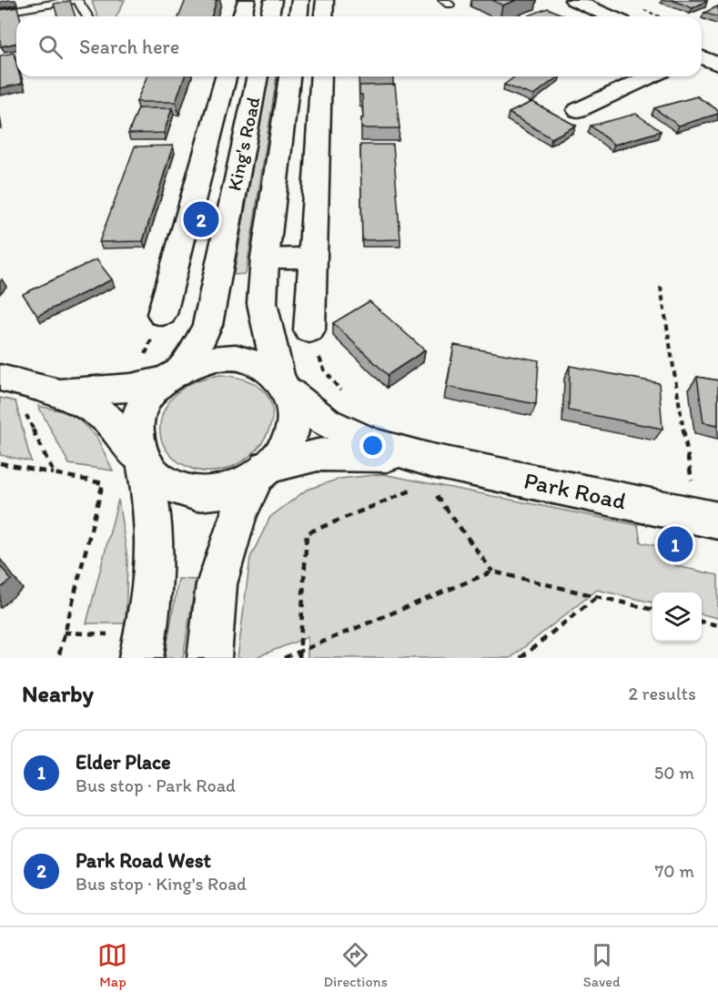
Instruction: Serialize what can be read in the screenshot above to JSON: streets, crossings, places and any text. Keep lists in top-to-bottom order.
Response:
{
  "streets": {
    "street": ["King's Road", "Park Road"]
  },
  "crossings": [
    ["King's Road", "Park Road"]
  ],
  "page": {
    "search": "Search here",
    "pins": ["2", "1"],
    "heading": ["Nearby", "2 results"],
    "list": [
      {
        "mark": "1",
        "name": "Elder Place",
        "note": "Bus stop · Park Road",
        "value": "50 m"
      },
      {
        "mark": "2",
        "name": "Park Road West",
        "note": "Bus stop · King's Road",
        "value": "70 m"
      }
    ],
    "nav": ["Map", "Directions", "Saved"]
  }
}
